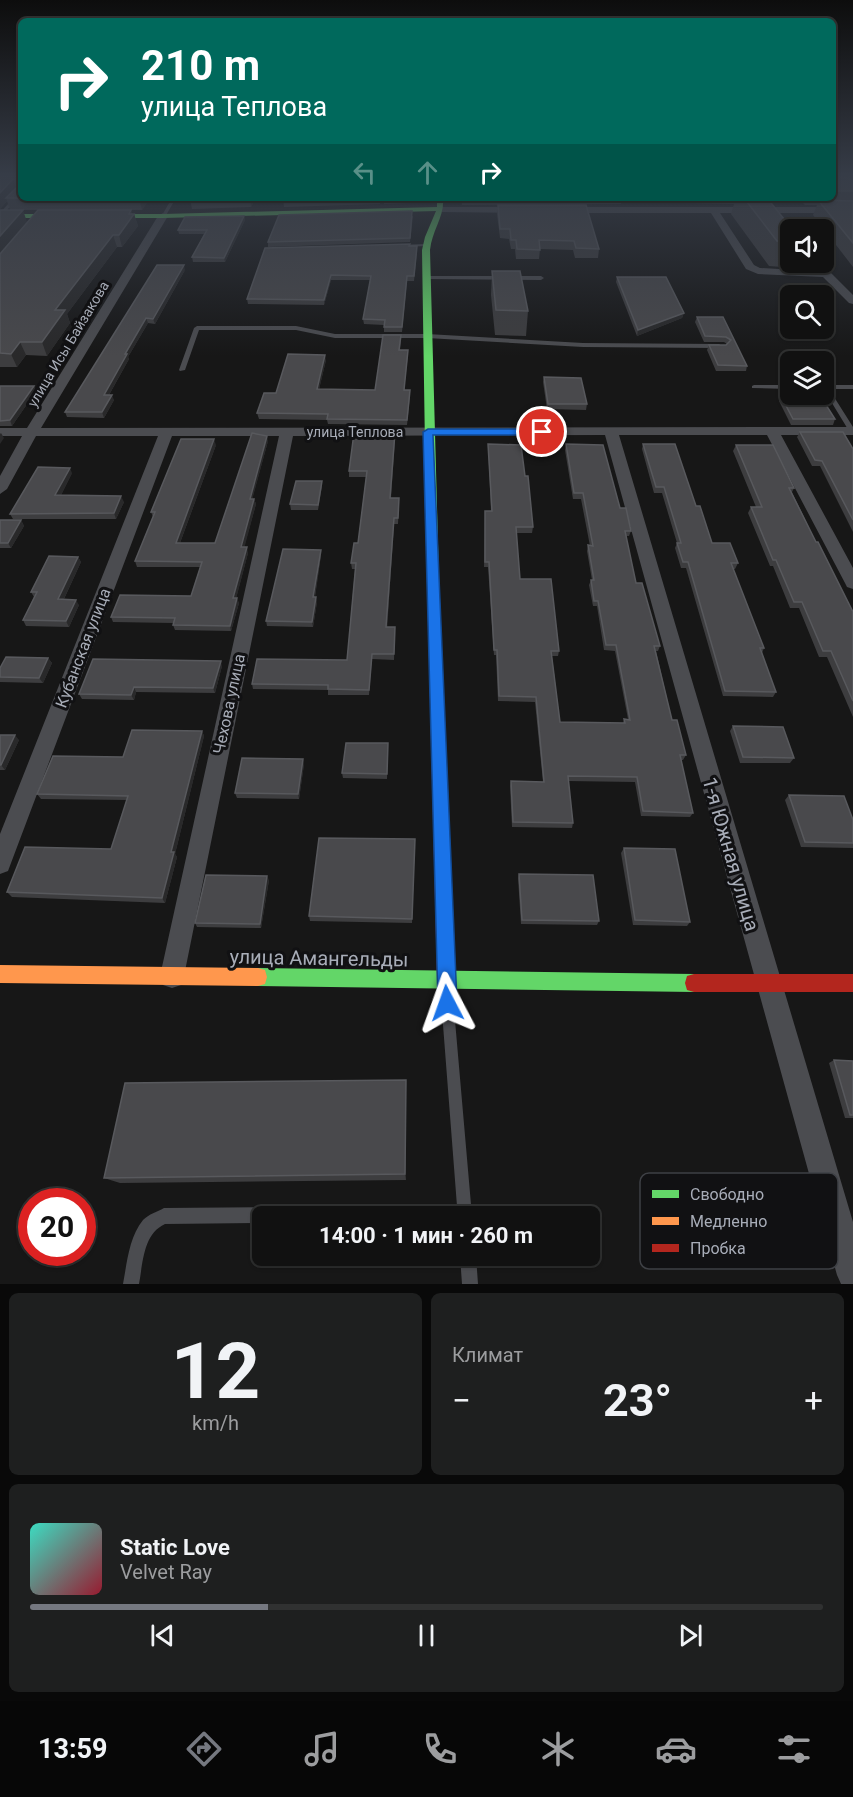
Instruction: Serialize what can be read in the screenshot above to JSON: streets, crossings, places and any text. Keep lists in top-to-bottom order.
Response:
{
  "streets": {
    "street": [
      "улица Исы Байзакова",
      "улица Теплова",
      "Кубанская улица",
      "Чехова улица",
      "1-я Южная улица",
      "улица Амангельды"
    ]
  },
  "crossings": [
    ["улица Исы Байзакова", "улица Теплова"],
    ["улица Теплова", "Кубанская улица"],
    ["улица Теплова", "Чехова улица"],
    ["улица Теплова", "1-я Южная улица"],
    ["Чехова улица", "улица Амангельды"],
    ["1-я Южная улица", "улица Амангельды"]
  ],
  "legend": ["Свободно", "Медленно", "Пробка"],
  "page": {
    "turn": ["210 m", "улица Теплова"],
    "limit": "20",
    "trip": "14:00 · 1 мин · 260 m",
    "tile": [
      ["12", "km/h"],
      "Климат"
    ],
    "heat": ["−", "23°", "+"],
    "song": ["Static Love", "Velvet Ray"],
    "tabs": "13:59"
  }
}
